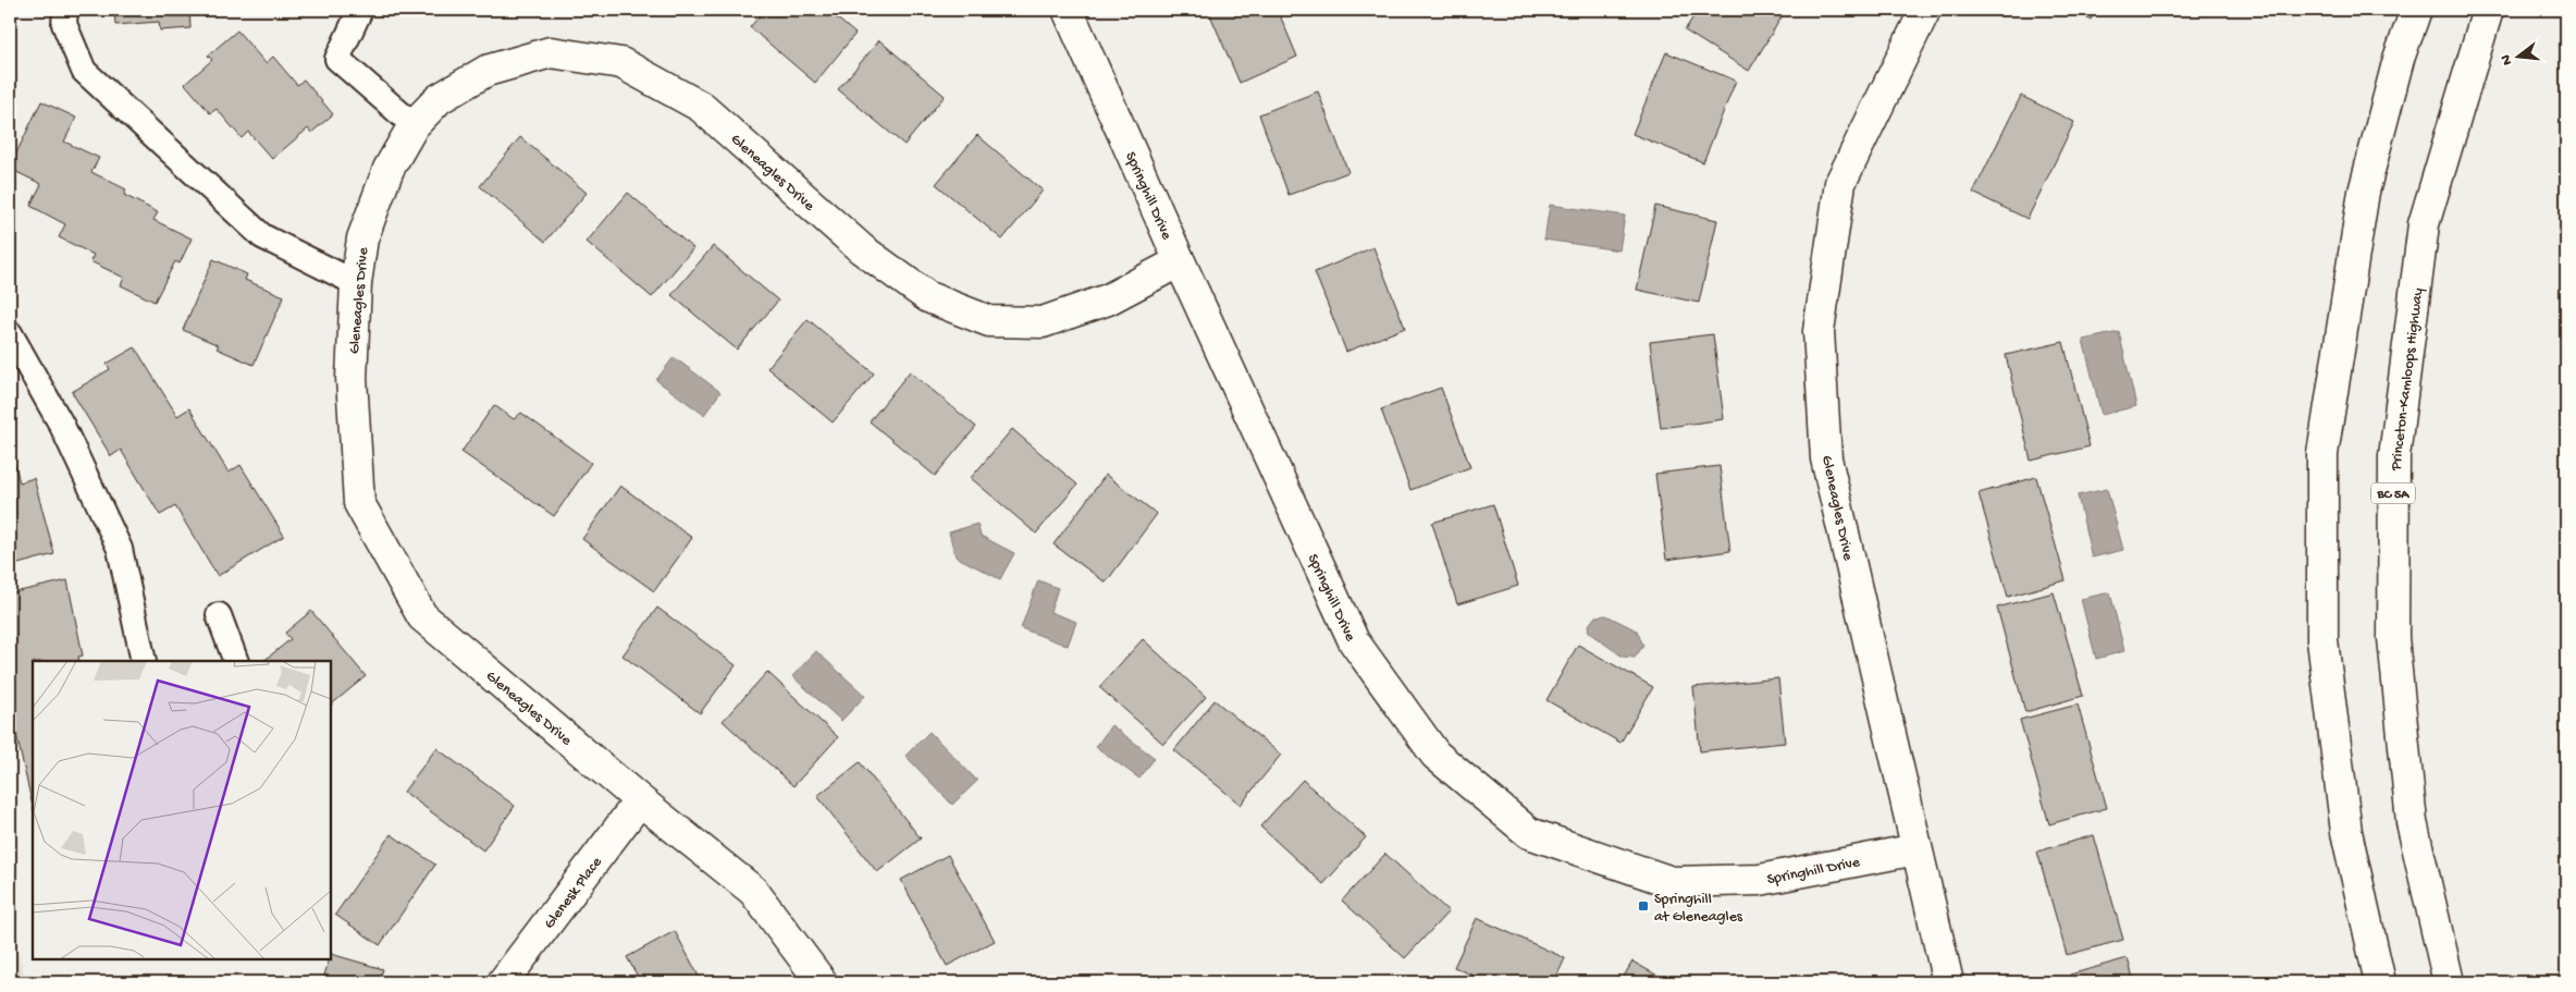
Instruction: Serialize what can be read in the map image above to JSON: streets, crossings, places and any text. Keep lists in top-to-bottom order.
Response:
{
  "streets": {
    "street": [
      "Gleneagles Drive",
      "Springhill Drive",
      "Princeton-Kamloops Highway",
      "BC 5A",
      "Glenesk Place"
    ]
  },
  "crossings": [
    ["Gleneagles Drive", "Springhill Drive"],
    ["Gleneagles Drive", "Glenesk Place"]
  ],
  "places": {
    "transit": ["Springhill at Gleneagles"]
  },
  "north": "left"
}
